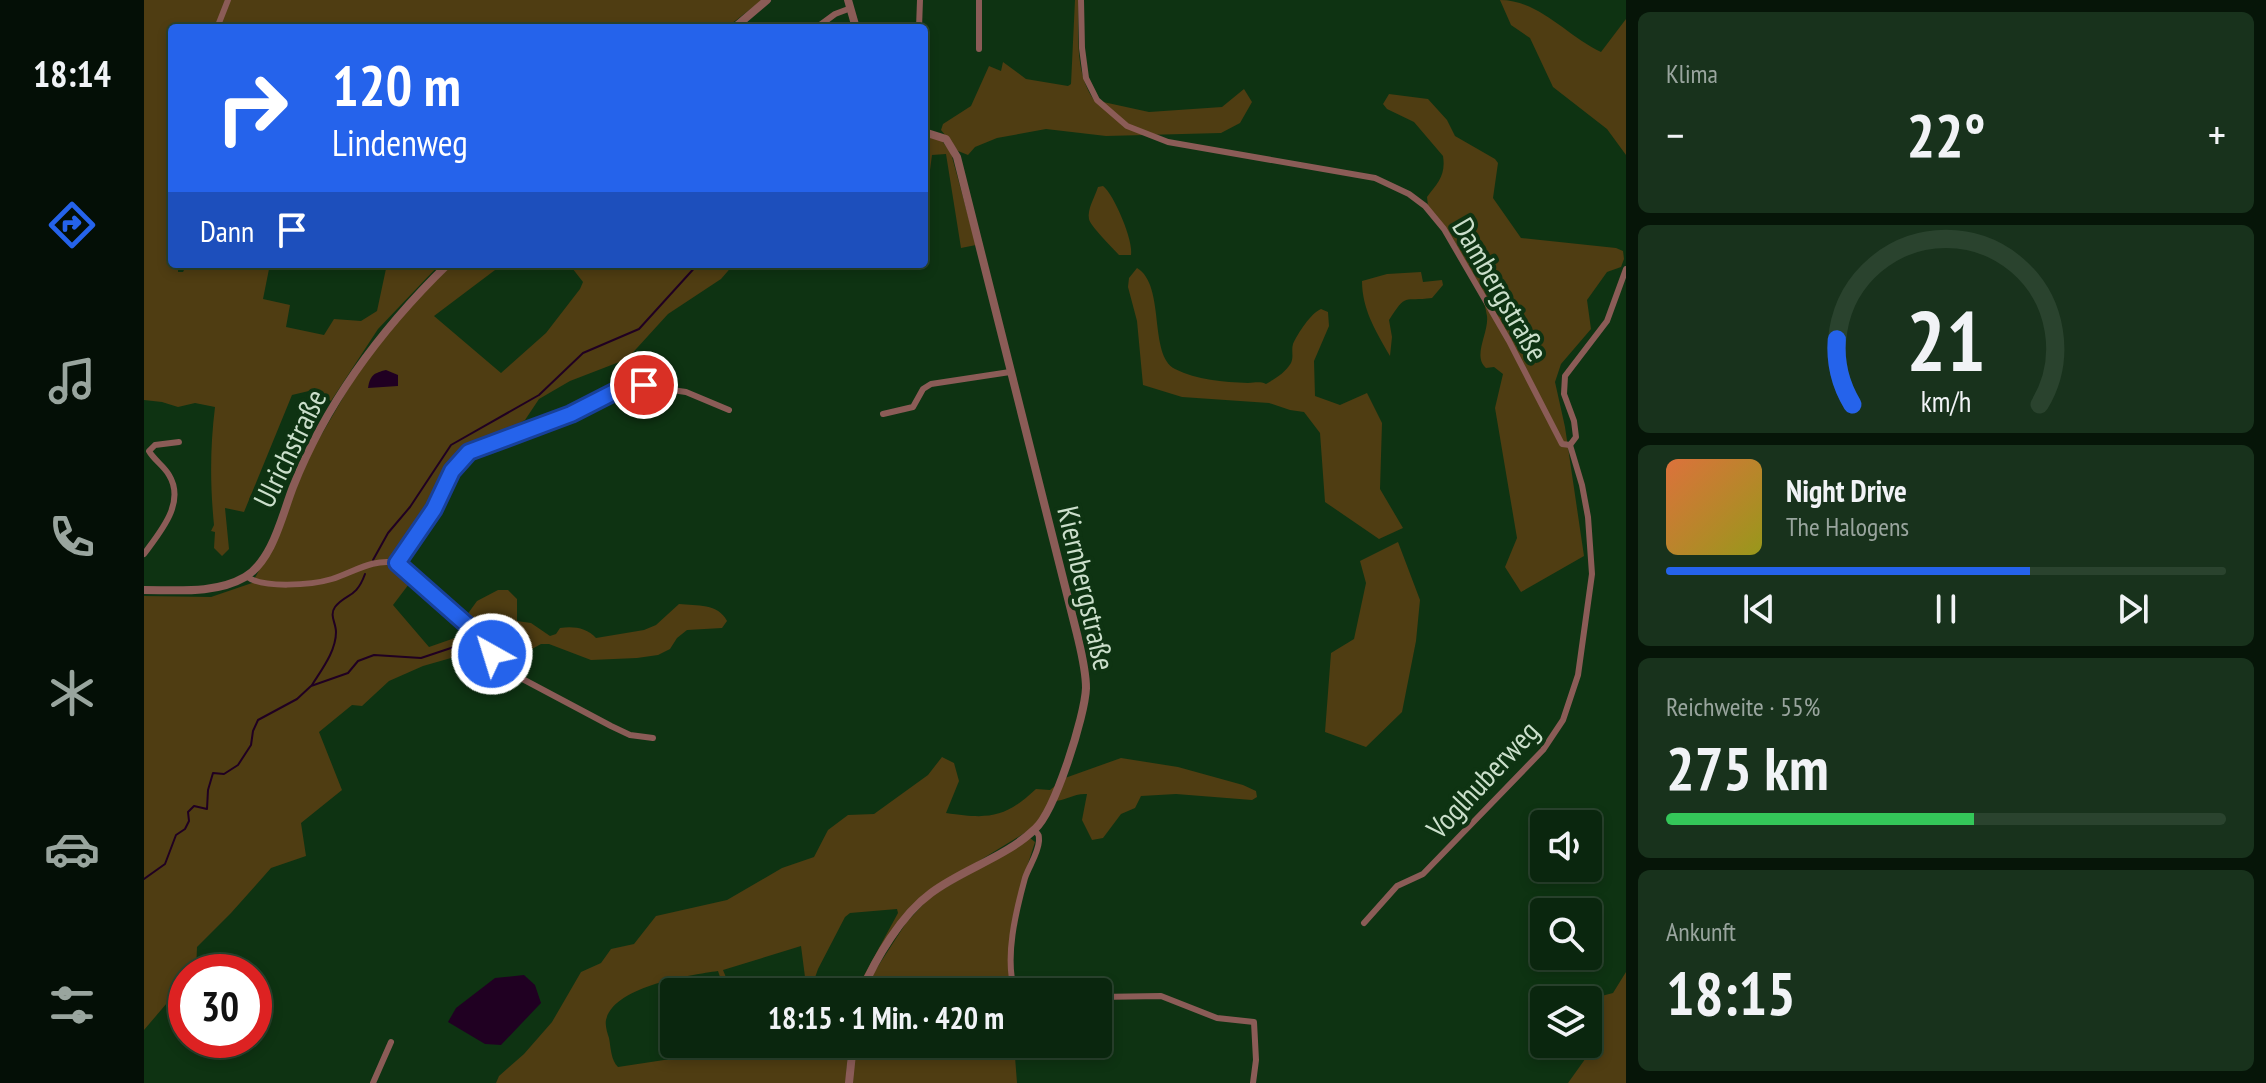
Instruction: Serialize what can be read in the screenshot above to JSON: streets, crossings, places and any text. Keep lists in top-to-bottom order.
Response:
{
  "streets": {
    "street": [
      "Dambergstraße",
      "Ulrichstraße",
      "Kiernbergstraße",
      "Voglhuberweg"
    ]
  },
  "crossings": [
    ["Dambergstraße", "Voglhuberweg"]
  ],
  "page": {
    "tabs": "18:14",
    "tile": [
      "Klima",
      ["Reichweite · 55%", "275 km"],
      ["Ankunft", "18:15"]
    ],
    "turn": ["120 m", "Lindenweg"],
    "heat": ["−", "22°", "+"],
    "then": "Dann",
    "song": ["Night Drive", "The Halogens"],
    "limit": "30",
    "trip": "18:15 · 1 Min. · 420 m",
    "gauge": ["21", "km/h"]
  }
}
